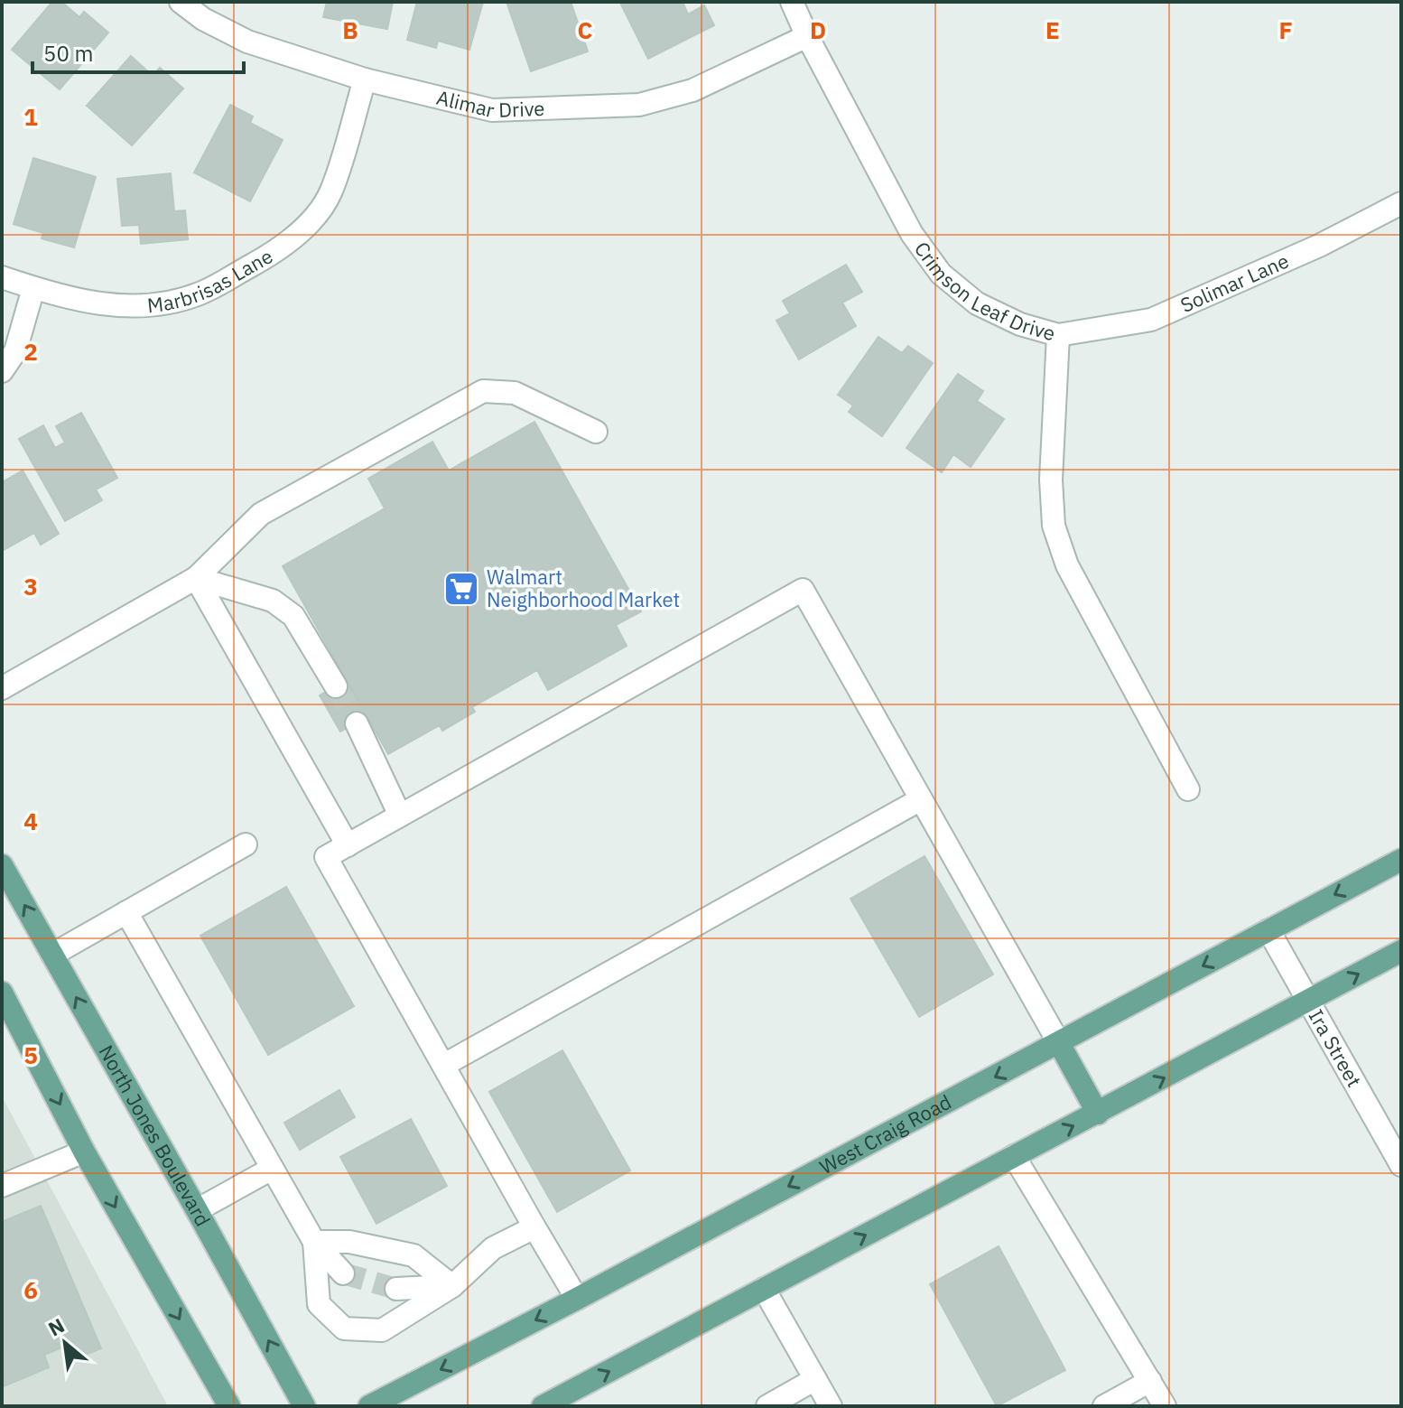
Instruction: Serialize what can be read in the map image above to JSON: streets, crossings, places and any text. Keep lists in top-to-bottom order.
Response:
{
  "streets": {
    "main road": ["West Craig Road", "North Jones Boulevard"],
    "street": [
      "Alimar Drive",
      "Marbrisas Lane",
      "Solimar Lane",
      "Crimson Leaf Drive",
      "Ira Street"
    ]
  },
  "crossings": [
    ["Alimar Drive", "Marbrisas Lane"],
    ["Alimar Drive", "Crimson Leaf Drive"],
    ["Solimar Lane", "Crimson Leaf Drive"],
    ["Ira Street", "West Craig Road"]
  ],
  "places": {
    "supermarket": ["Walmart Neighborhood Market"]
  },
  "scale_bar": "50 m",
  "north": "top left",
  "grid": {
    "columns": [
      "B",
      "C",
      "D",
      "E",
      "F"
    ],
    "rows": [
      "1",
      "2",
      "3",
      "4",
      "5",
      "6"
    ]
  }
}
